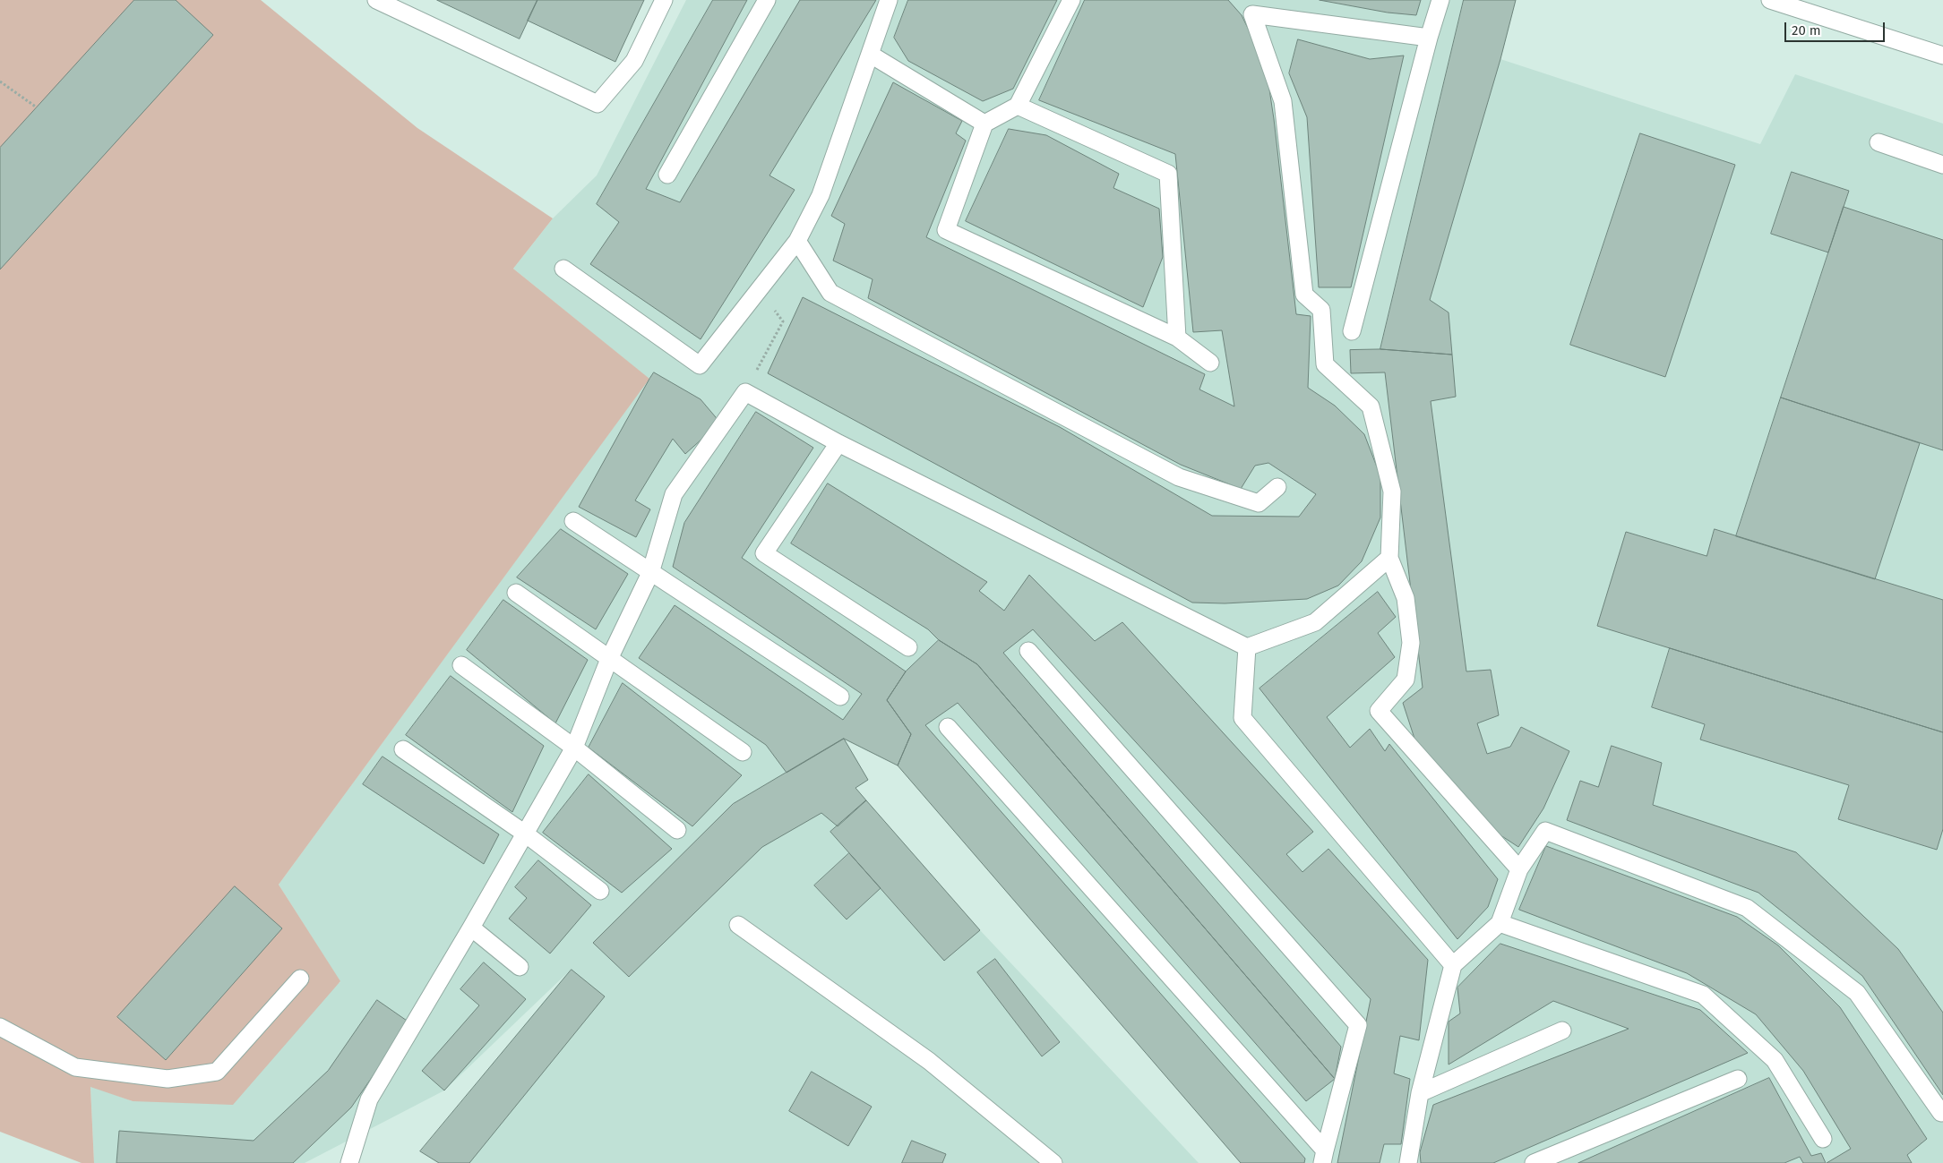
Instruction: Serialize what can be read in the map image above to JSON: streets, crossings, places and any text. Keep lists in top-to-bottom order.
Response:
{
  "scale_bar": "20 m"
}
